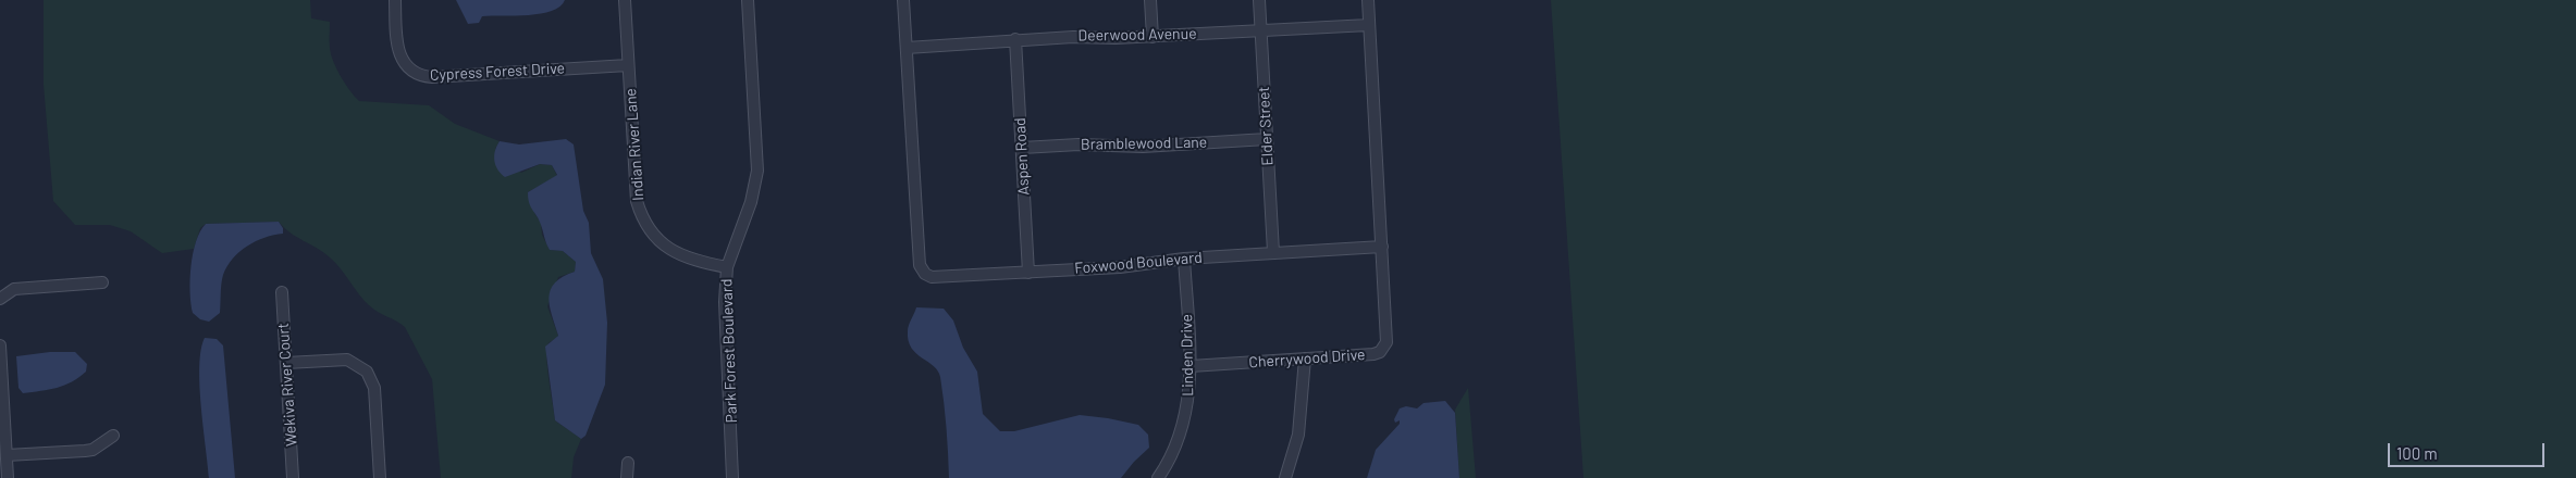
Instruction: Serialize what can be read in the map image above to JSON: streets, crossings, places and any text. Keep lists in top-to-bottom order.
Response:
{
  "streets": {
    "street": [
      "Deerwood Avenue",
      "Cypress Forest Drive",
      "Elder Street",
      "Bramblewood Lane",
      "Indian River Lane",
      "Aspen Road",
      "Foxwood Boulevard",
      "Park Forest Boulevard",
      "Linden Drive",
      "Cherrywood Drive",
      "Wekiva River Court"
    ]
  },
  "crossings": [
    ["Deerwood Avenue", "Elder Street"],
    ["Deerwood Avenue", "Aspen Road"],
    ["Deerwood Avenue", "Foxwood Boulevard"],
    ["Cypress Forest Drive", "Indian River Lane"],
    ["Elder Street", "Bramblewood Lane"],
    ["Elder Street", "Foxwood Boulevard"],
    ["Bramblewood Lane", "Aspen Road"],
    ["Indian River Lane", "Park Forest Boulevard"],
    ["Aspen Road", "Foxwood Boulevard"],
    ["Foxwood Boulevard", "Linden Drive"],
    ["Foxwood Boulevard", "Cherrywood Drive"],
    ["Linden Drive", "Cherrywood Drive"]
  ],
  "scale_bar": "100 m"
}
